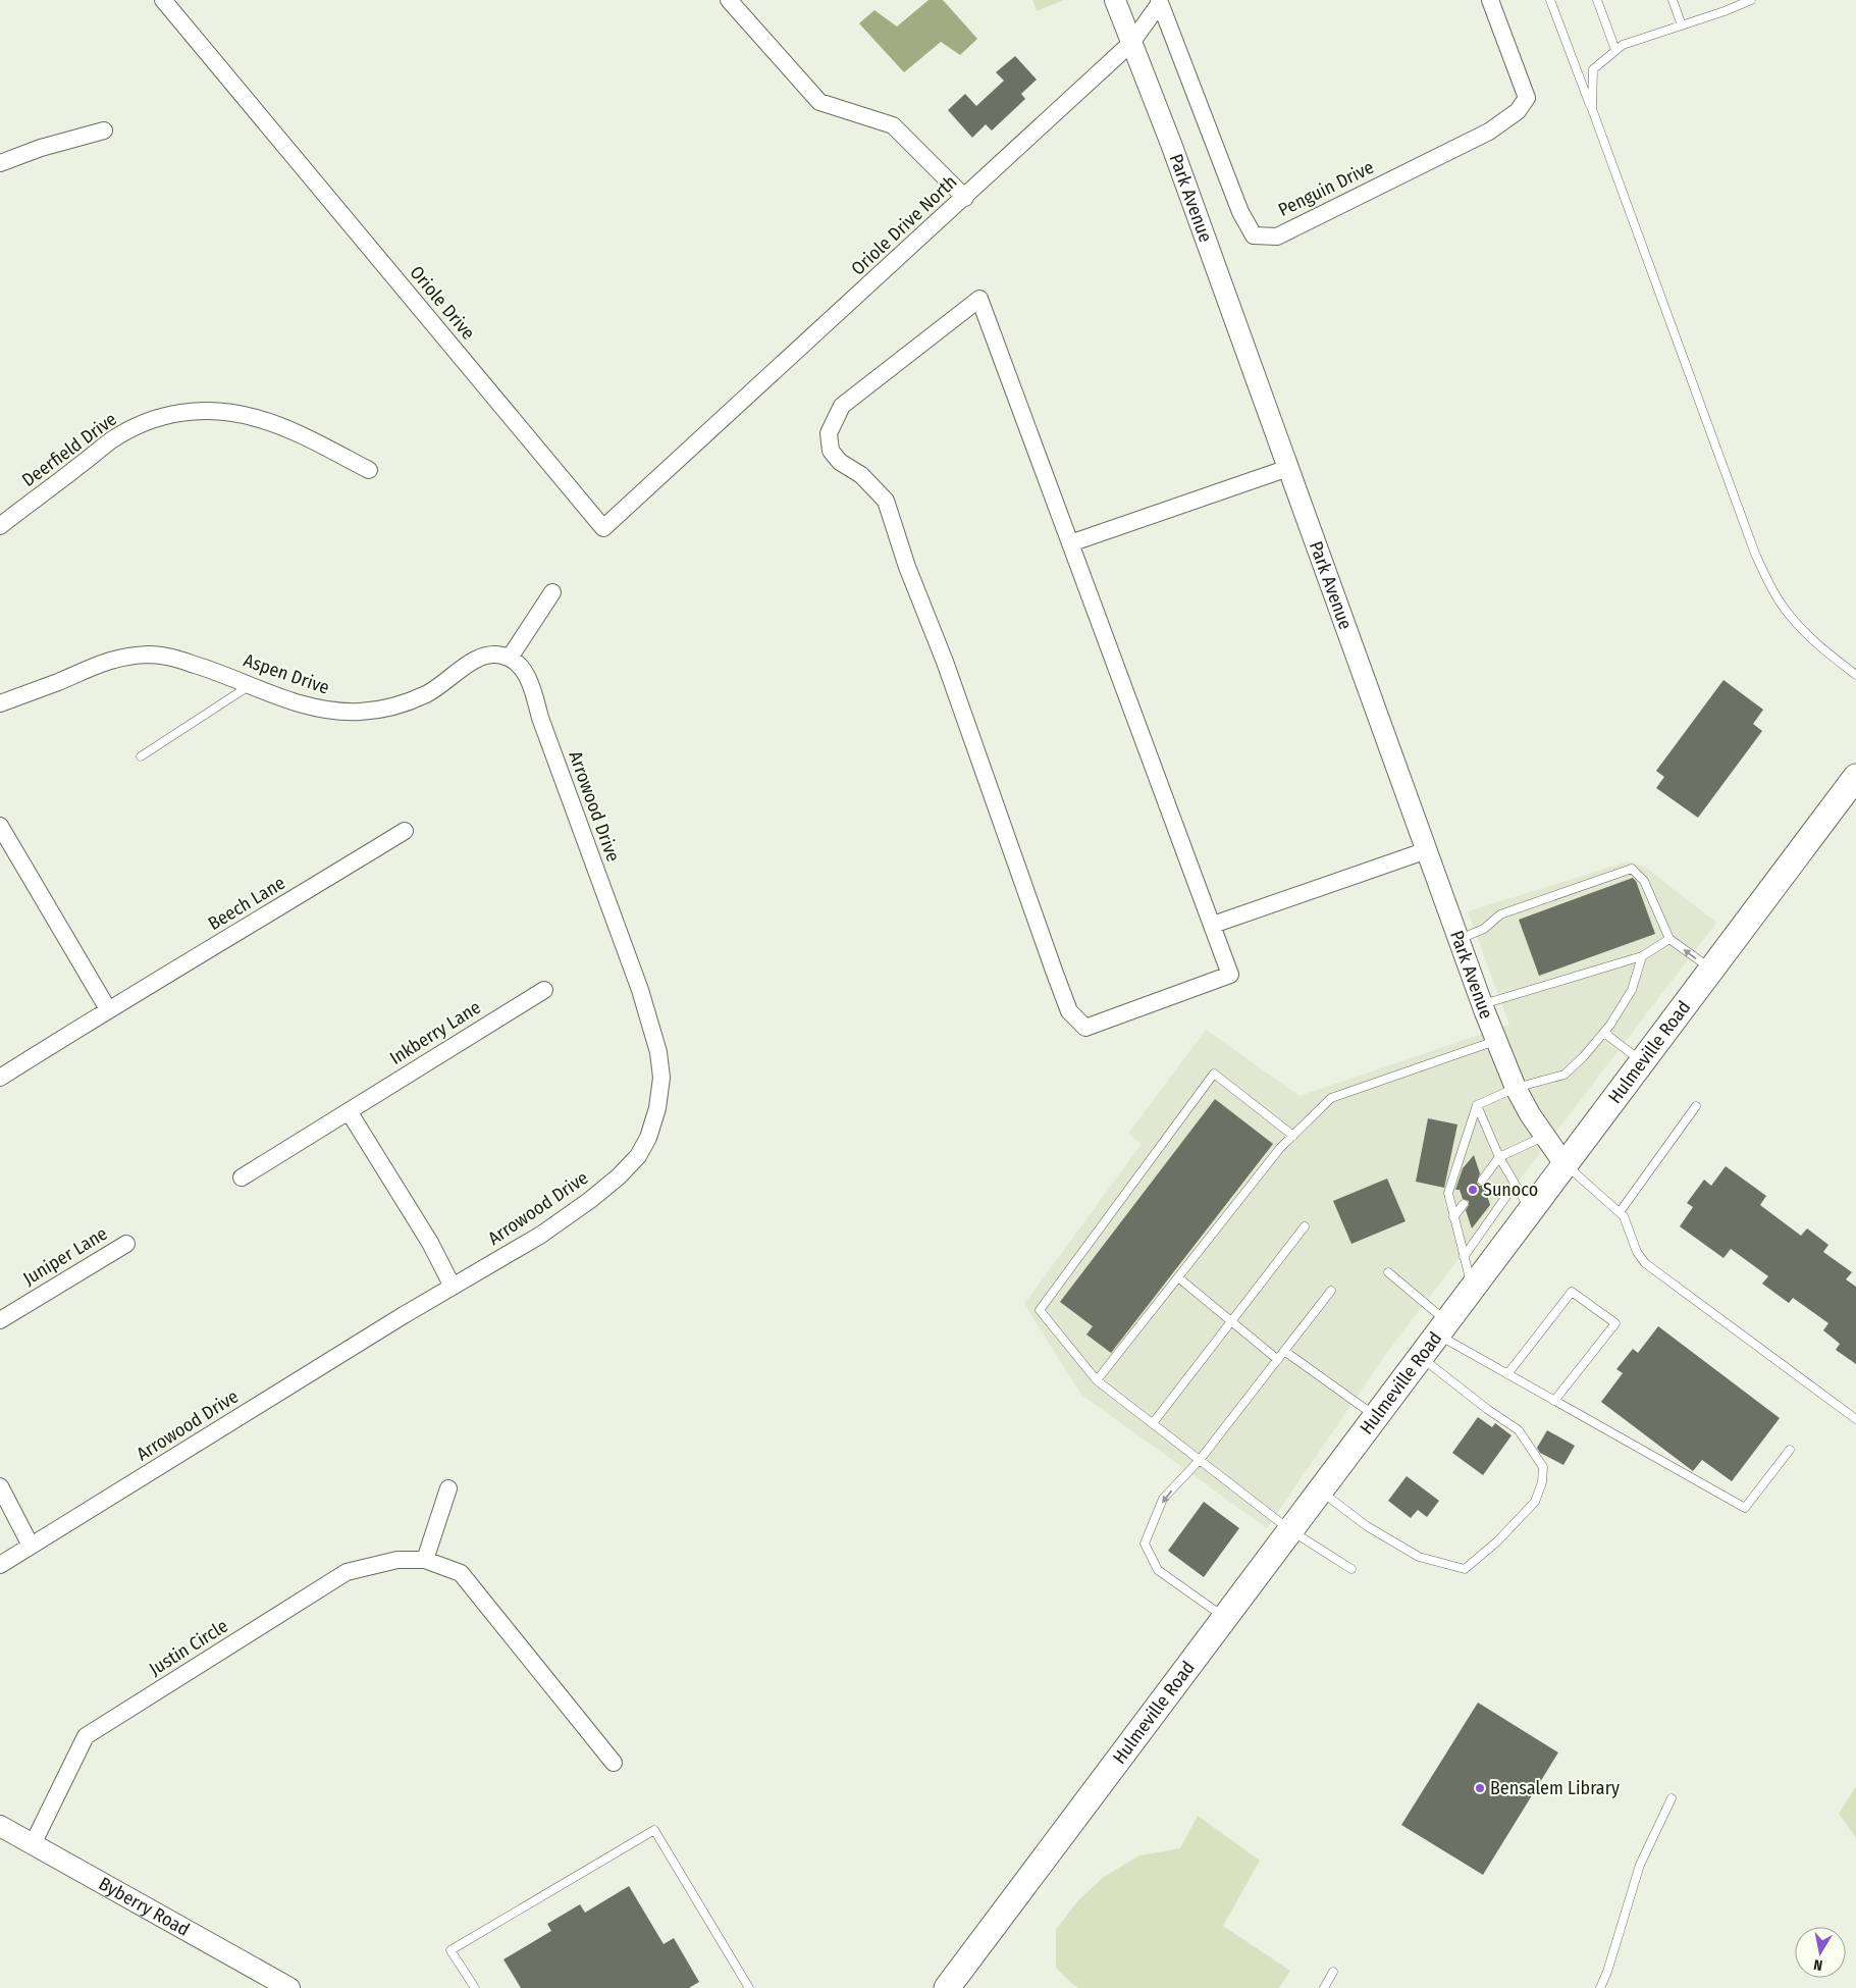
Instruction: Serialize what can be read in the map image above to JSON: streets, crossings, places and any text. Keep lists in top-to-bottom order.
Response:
{
  "streets": {
    "main road": ["Hulmeville Road"],
    "street": [
      "Penguin Drive",
      "Park Avenue",
      "Oriole Drive North",
      "Oriole Drive",
      "Deerfield Drive",
      "Aspen Drive",
      "Arrowood Drive",
      "Beech Lane",
      "Inkberry Lane",
      "Juniper Lane",
      "Justin Circle",
      "Byberry Road"
    ]
  },
  "crossings": [
    ["Penguin Drive", "Park Avenue"],
    ["Penguin Drive", "Oriole Drive North"],
    ["Park Avenue", "Oriole Drive North"],
    ["Park Avenue", "Hulmeville Road"],
    ["Oriole Drive North", "Oriole Drive"],
    ["Aspen Drive", "Arrowood Drive"],
    ["Justin Circle", "Byberry Road"]
  ],
  "places": ["Sunoco", "Bensalem Library"],
  "north": "bottom"
}
